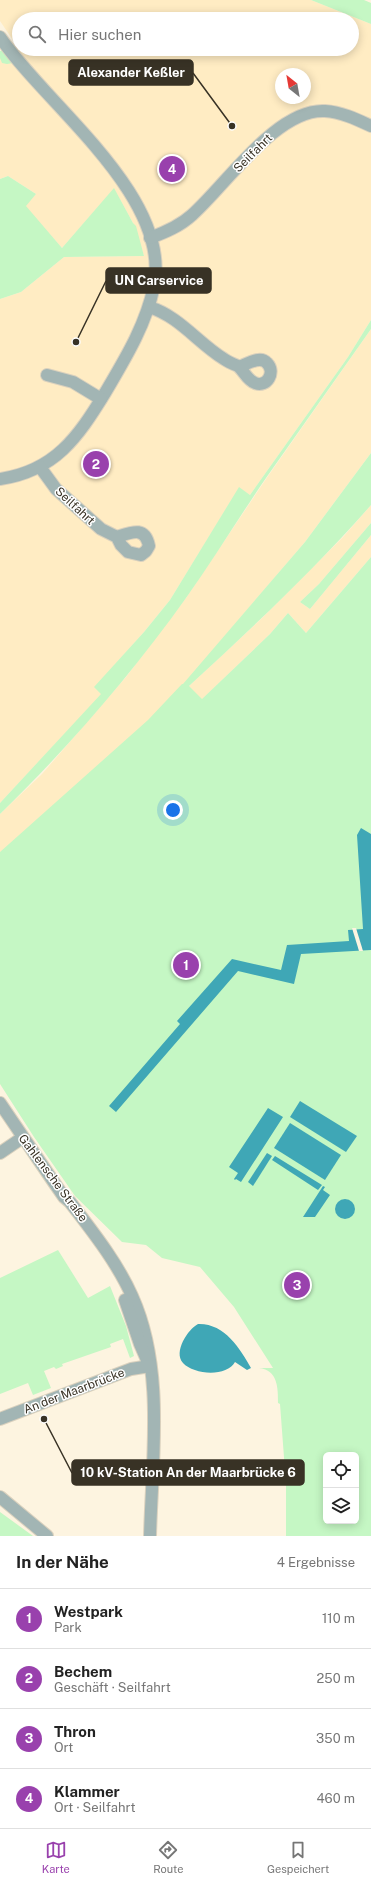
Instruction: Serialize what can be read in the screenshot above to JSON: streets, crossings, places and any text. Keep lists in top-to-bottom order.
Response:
{
  "streets": {
    "street": ["Seilfahrt", "Gahlensche Straße", "An der Maarbrücke"]
  },
  "crossings": [
    ["Gahlensche Straße", "An der Maarbrücke"]
  ],
  "places": ["Alexander Keßler", "UN Carservice", "10 kV-Station An der Maarbrücke 6"],
  "north": "top left",
  "page": {
    "search": "Hier suchen",
    "pins": [
      "4",
      "2",
      "1",
      "3"
    ],
    "heading": ["In der Nähe", "4 Ergebnisse"],
    "list": [
      {
        "mark": "1",
        "name": "Westpark",
        "note": "Park",
        "value": "110 m"
      },
      {
        "mark": "2",
        "name": "Bechem",
        "note": "Geschäft · Seilfahrt",
        "value": "250 m"
      },
      {
        "mark": "3",
        "name": "Thron",
        "note": "Ort",
        "value": "350 m"
      },
      {
        "mark": "4",
        "name": "Klammer",
        "note": "Ort · Seilfahrt",
        "value": "460 m"
      }
    ],
    "nav": ["Karte", "Route", "Gespeichert"]
  }
}
